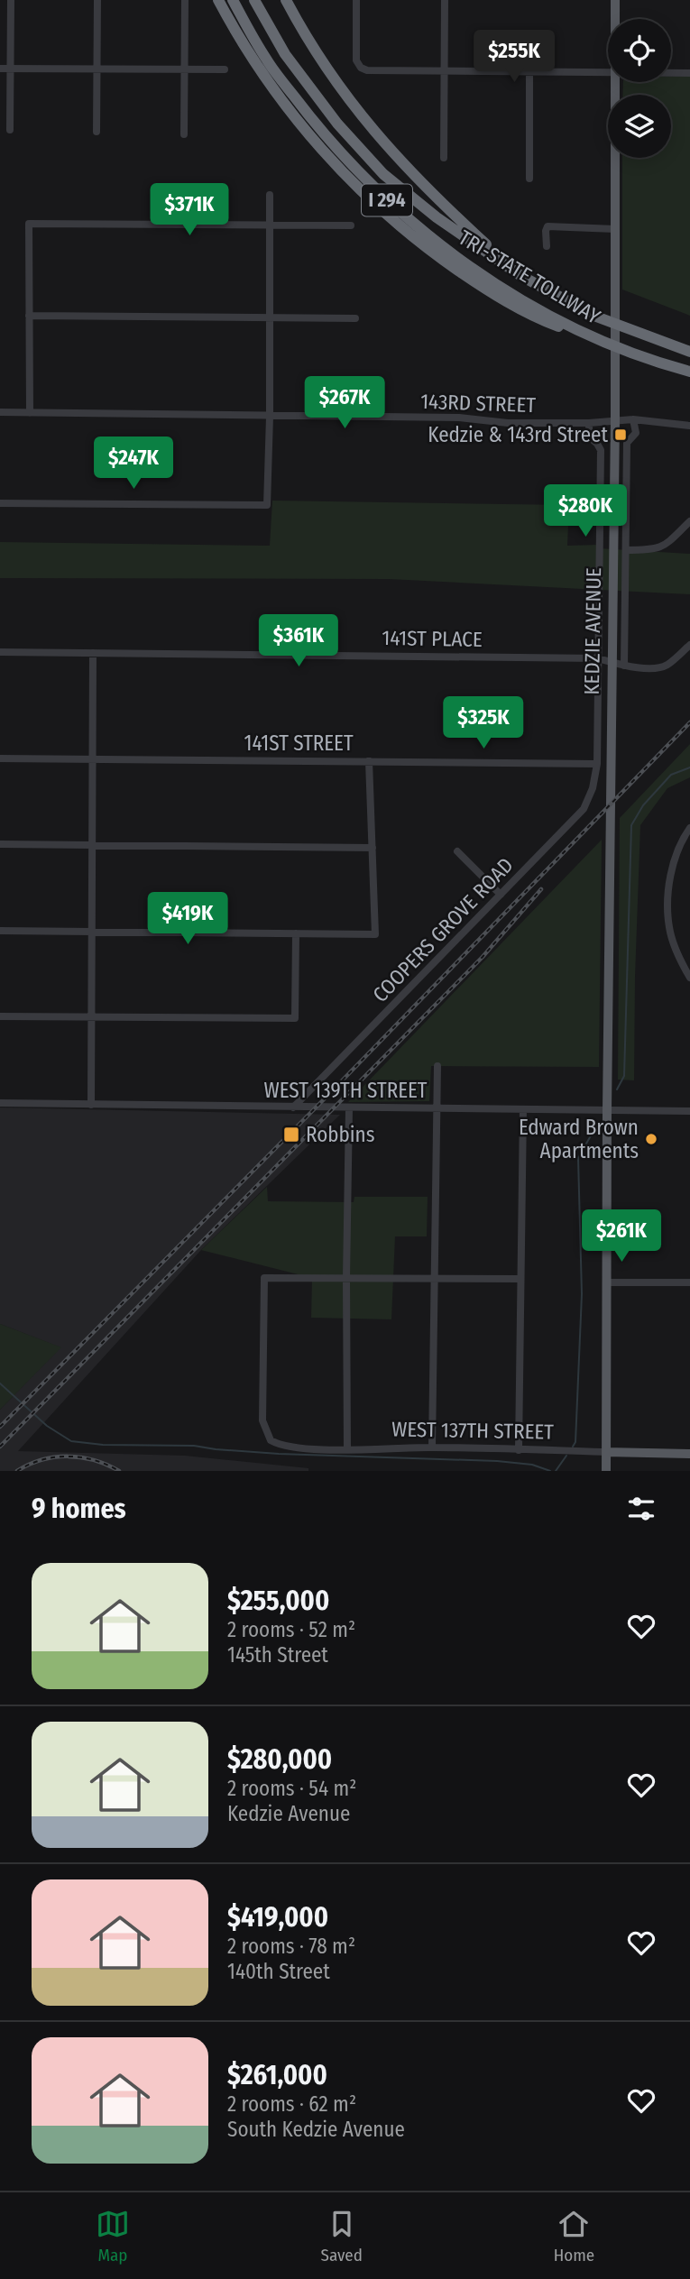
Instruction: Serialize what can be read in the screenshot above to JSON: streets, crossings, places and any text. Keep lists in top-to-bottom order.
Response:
{
  "streets": {
    "highway": ["I 294", "TRI-STATE TOLLWAY"],
    "main road": ["KEDZIE AVENUE", "WEST 137TH STREET"],
    "street": [
      "143RD STREET",
      "141ST PLACE",
      "141ST STREET",
      "COOPERS GROVE ROAD",
      "WEST 139TH STREET"
    ]
  },
  "crossings": [
    ["143RD STREET", "KEDZIE AVENUE"],
    ["143RD STREET", "COOPERS GROVE ROAD"],
    ["KEDZIE AVENUE", "WEST 139TH STREET"],
    ["KEDZIE AVENUE", "WEST 137TH STREET"],
    ["141ST PLACE", "COOPERS GROVE ROAD"],
    ["141ST STREET", "COOPERS GROVE ROAD"],
    ["COOPERS GROVE ROAD", "WEST 139TH STREET"]
  ],
  "places": {
    "transit": ["Kedzie & 143rd Street", "Robbins"],
    "other": ["Edward Brown Apartments"]
  },
  "page": {
    "price": [
      "$255K",
      "$371K",
      "$267K",
      "$247K",
      "$280K",
      "$361K",
      "$325K",
      "$419K",
      "$261K"
    ],
    "heading": "9 homes",
    "list": [
      {
        "name": "$255,000",
        "note": "2 rooms · 52 m² · 145th Street"
      },
      {
        "name": "$280,000",
        "note": "2 rooms · 54 m² · Kedzie Avenue"
      },
      {
        "name": "$419,000",
        "note": "2 rooms · 78 m² · 140th Street"
      },
      {
        "name": "$261,000",
        "note": "2 rooms · 62 m² · South Kedzie Avenue"
      }
    ],
    "tabs": ["Map", "Saved", "Home"]
  }
}
